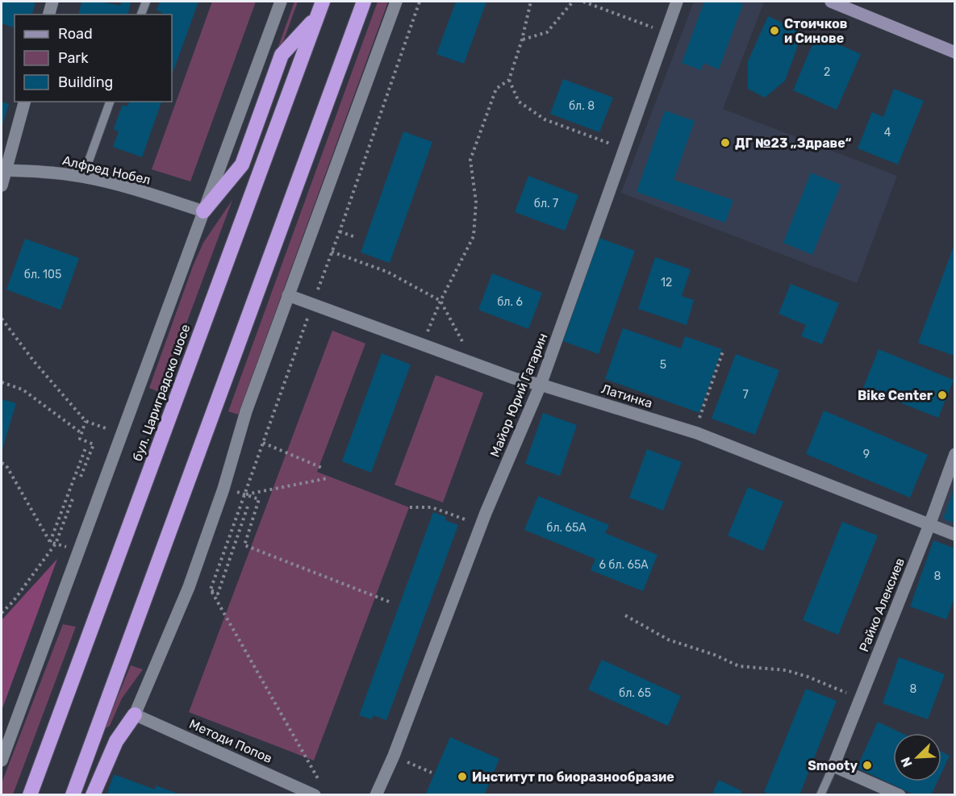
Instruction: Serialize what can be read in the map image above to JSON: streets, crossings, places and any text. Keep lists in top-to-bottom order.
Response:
{
  "streets": {
    "highway": ["бул. Цариградско шосе"],
    "street": [
      "Алфред Нобел",
      "Майор Юрий Гагарин",
      "Латинка",
      "Райко Алексиев",
      "Методи Попов"
    ]
  },
  "crossings": [
    ["Алфред Нобел", "бул. Цариградско шосе"],
    ["Майор Юрий Гагарин", "Латинка"],
    ["Латинка", "Райко Алексиев"]
  ],
  "places": [
    "Стоичков и Синове",
    "ДГ №23 „Здраве“",
    "Bike Center",
    "Smooty",
    "Институт по биоразнообразие"
  ],
  "house_numbers": [
    "2",
    "бл. 8",
    "4",
    "бл. 7",
    "бл. 105",
    "12",
    "бл. 6",
    "5",
    "7",
    "9",
    "бл. 65А",
    "6 бл. 65А",
    "8",
    "8",
    "бл. 65"
  ],
  "legend": ["Road", "Park", "Building"],
  "north": "bottom left"
}
